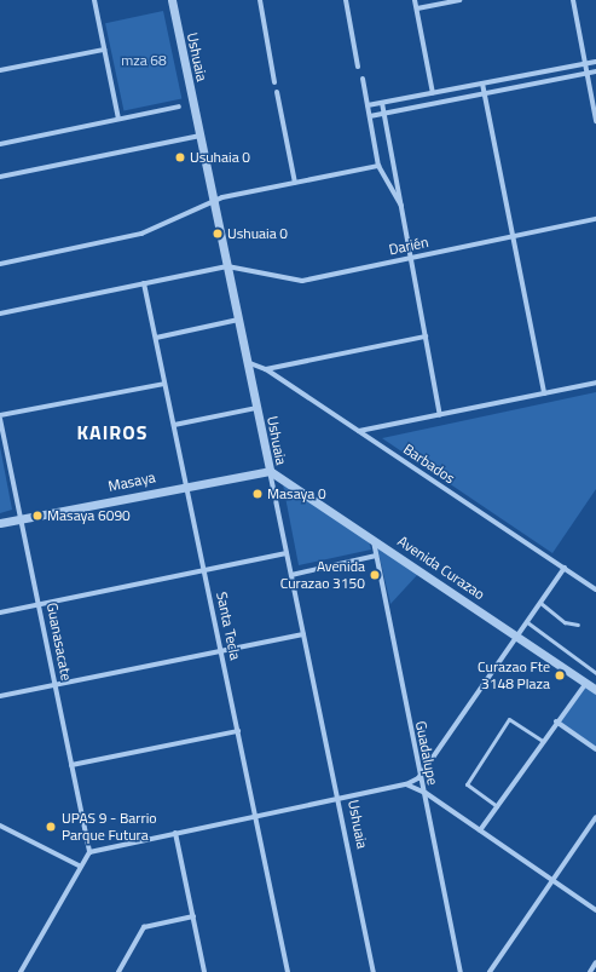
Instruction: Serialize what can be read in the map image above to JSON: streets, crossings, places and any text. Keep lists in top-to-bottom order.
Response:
{
  "streets": {
    "street": [
      "Ushuaia",
      "Darién",
      "Barbados",
      "Masaya",
      "Avenida Curazao",
      "Santa Tecla",
      "Guanasacate",
      "Guadalupe"
    ]
  },
  "crossings": [
    ["Ushuaia", "Darién"],
    ["Ushuaia", "Barbados"],
    ["Ushuaia", "Masaya"],
    ["Ushuaia", "Avenida Curazao"],
    ["Masaya", "Avenida Curazao"],
    ["Masaya", "Santa Tecla"],
    ["Masaya", "Guanasacate"],
    ["Avenida Curazao", "Guadalupe"]
  ],
  "districts": ["KAIROS"],
  "parks": ["mza 68"],
  "places": [
    "Usuhaia 0",
    "Ushuaia 0",
    "Masaya 0",
    "Masaya 6090",
    "Avenida Curazao 3150",
    "Curazao Fte 3148 Plaza",
    "UPAS 9 - Barrio Parque Futura"
  ]
}
